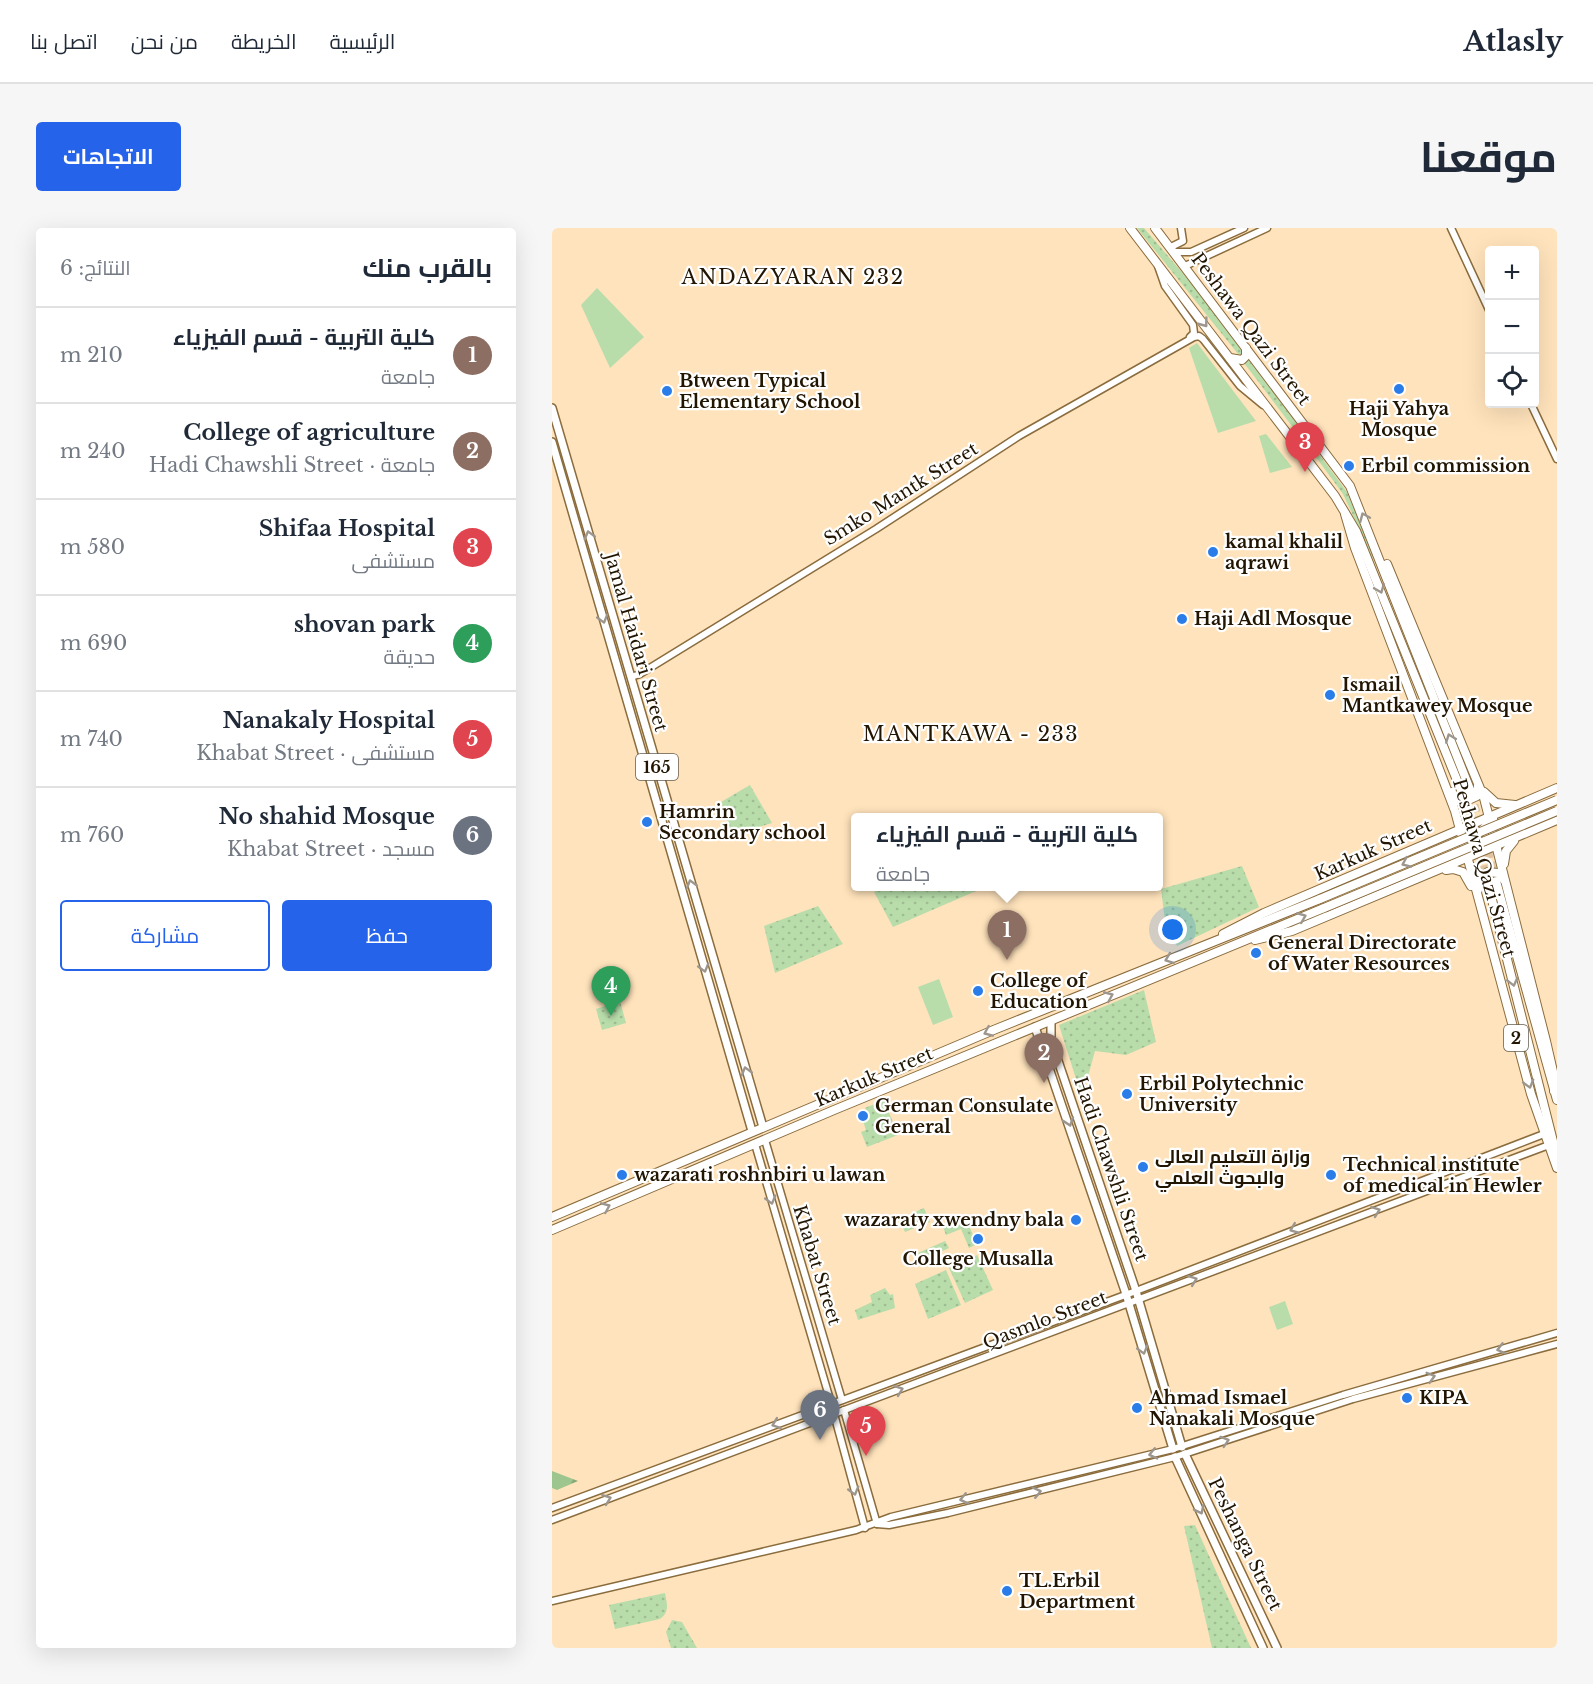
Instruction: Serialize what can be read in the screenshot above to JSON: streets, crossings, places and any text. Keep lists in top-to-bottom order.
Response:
{
  "streets": {
    "highway": ["Peshawa Qazi Street", "Karkuk Street", "2"],
    "main road": [
      "Smko Mantk Street",
      "Jamal Haidari Street",
      "165",
      "Hadi Chawshli Street",
      "Khabat Street",
      "Qasmlo Street",
      "Peshanga Street"
    ]
  },
  "crossings": [
    ["Peshawa Qazi Street", "Karkuk Street"],
    ["Peshawa Qazi Street", "2"],
    ["Peshawa Qazi Street", "Qasmlo Street"],
    ["Smko Mantk Street", "Jamal Haidari Street"],
    ["Jamal Haidari Street", "Karkuk Street"],
    ["Karkuk Street", "Hadi Chawshli Street"],
    ["Karkuk Street", "Khabat Street"],
    ["Hadi Chawshli Street", "Qasmlo Street"],
    ["Hadi Chawshli Street", "Peshanga Street"],
    ["Khabat Street", "Qasmlo Street"],
    ["Qasmlo Street", "Peshanga Street"]
  ],
  "districts": ["ANDAZYARAN 232", "MANTKAWA - 233"],
  "places": [
    "Haji Yahya Mosque",
    "Btween Typical Elementary School",
    "Erbil commission",
    "kamal khalil aqrawi",
    "Haji Adl Mosque",
    "Ismail Mantkawey Mosque",
    "Hamrin Secondary school",
    "General Directorate of Water Resources",
    "College of Education",
    "Erbil Polytechnic University",
    "German Consulate General",
    "وزارة التعليم العالى والبحوث العلمي",
    "wazarati roshnbiri u lawan",
    "Technical institute of medical in Hewler",
    "wazaraty xwendny bala",
    "College Musalla",
    "KIPA",
    "Ahmad Ismael Nanakali Mosque",
    "TL.Erbil Department"
  ],
  "page": {
    "header": "Atlasly",
    "nav": [
      "الرئيسية",
      "الخريطة",
      "من نحن",
      "اتصل بنا"
    ],
    "title": "موقعنا",
    "buttons": [
      "الاتجاهات",
      ["حفظ", "مشاركة"]
    ],
    "heading": ["بالقرب منك", "النتائج: 6"],
    "map_buttons": ["+", "−"],
    "list": [
      {
        "mark": "1",
        "name": "كلية التربية - قسم الفيزياء",
        "note": "جامعة",
        "value": "210 m"
      },
      {
        "mark": "2",
        "name": "College of agriculture",
        "note": "جامعة · Hadi Chawshli Street",
        "value": "240 m"
      },
      {
        "mark": "3",
        "name": "Shifaa Hospital",
        "note": "مستشفى",
        "value": "580 m"
      },
      {
        "mark": "4",
        "name": "shovan park",
        "note": "حديقة",
        "value": "690 m"
      },
      {
        "mark": "5",
        "name": "Nanakaly Hospital",
        "note": "مستشفى · Khabat Street",
        "value": "740 m"
      },
      {
        "mark": "6",
        "name": "No shahid Mosque",
        "note": "مسجد · Khabat Street",
        "value": "760 m"
      }
    ],
    "pins": [
      "3",
      "1",
      "4",
      "2",
      "6",
      "5"
    ],
    "popup": ["كلية التربية - قسم الفيزياء", "جامعة"]
  }
}
